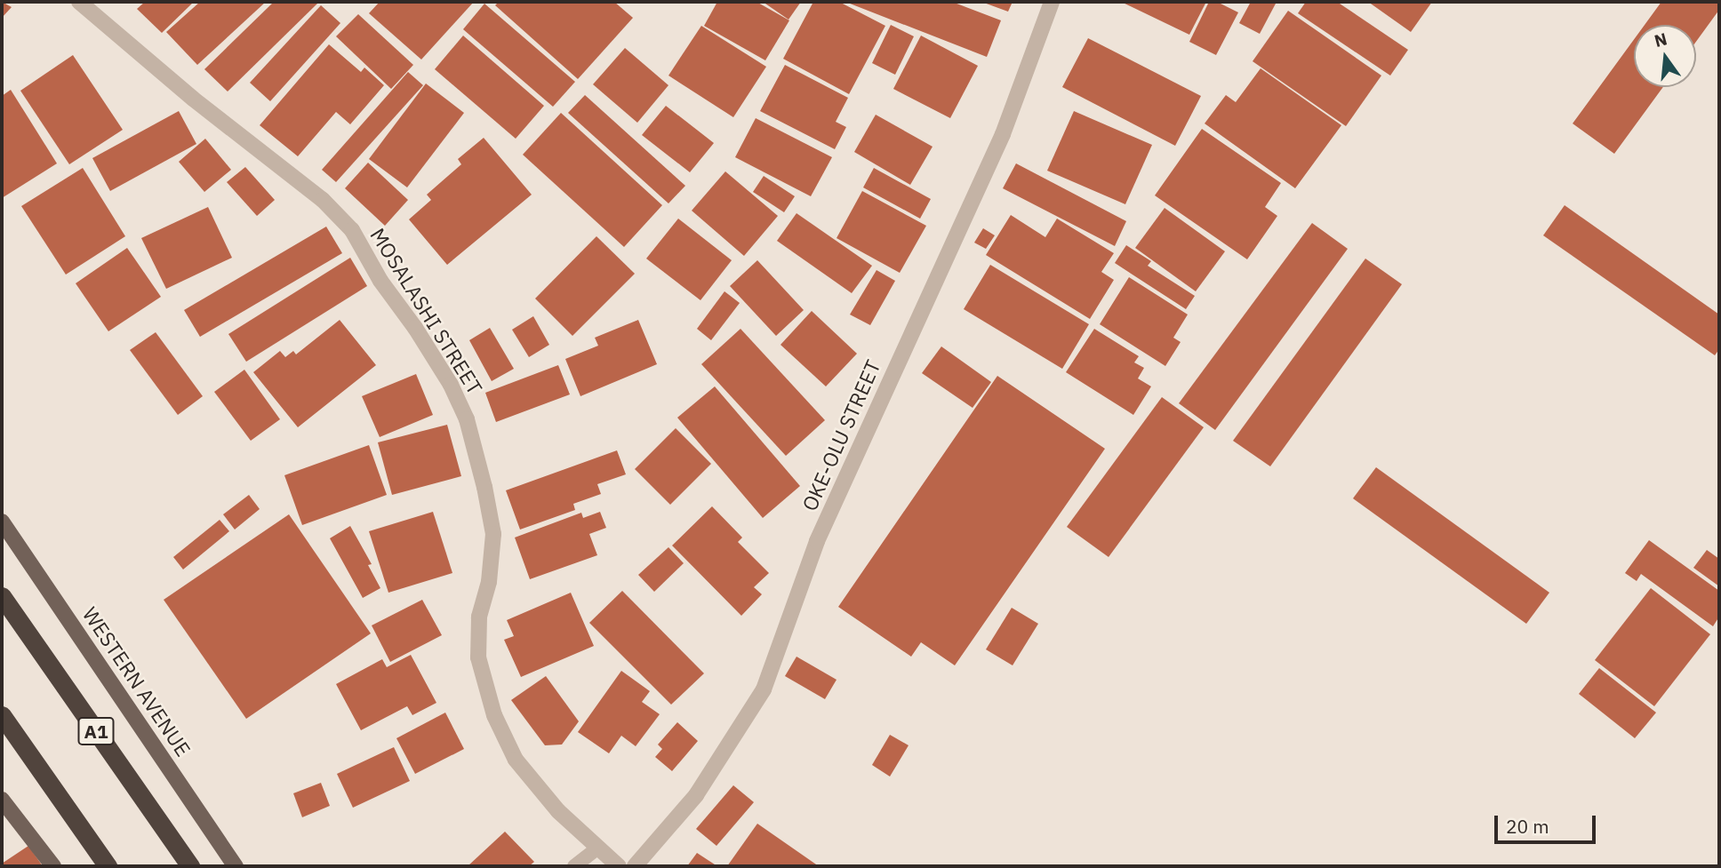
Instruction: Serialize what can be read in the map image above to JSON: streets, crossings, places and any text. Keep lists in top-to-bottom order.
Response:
{
  "streets": {
    "highway": ["A1"],
    "main road": ["WESTERN AVENUE"],
    "street": ["MOSALASHI STREET", "OKE-OLU STREET"]
  },
  "scale_bar": "20 m",
  "north": "top"
}
